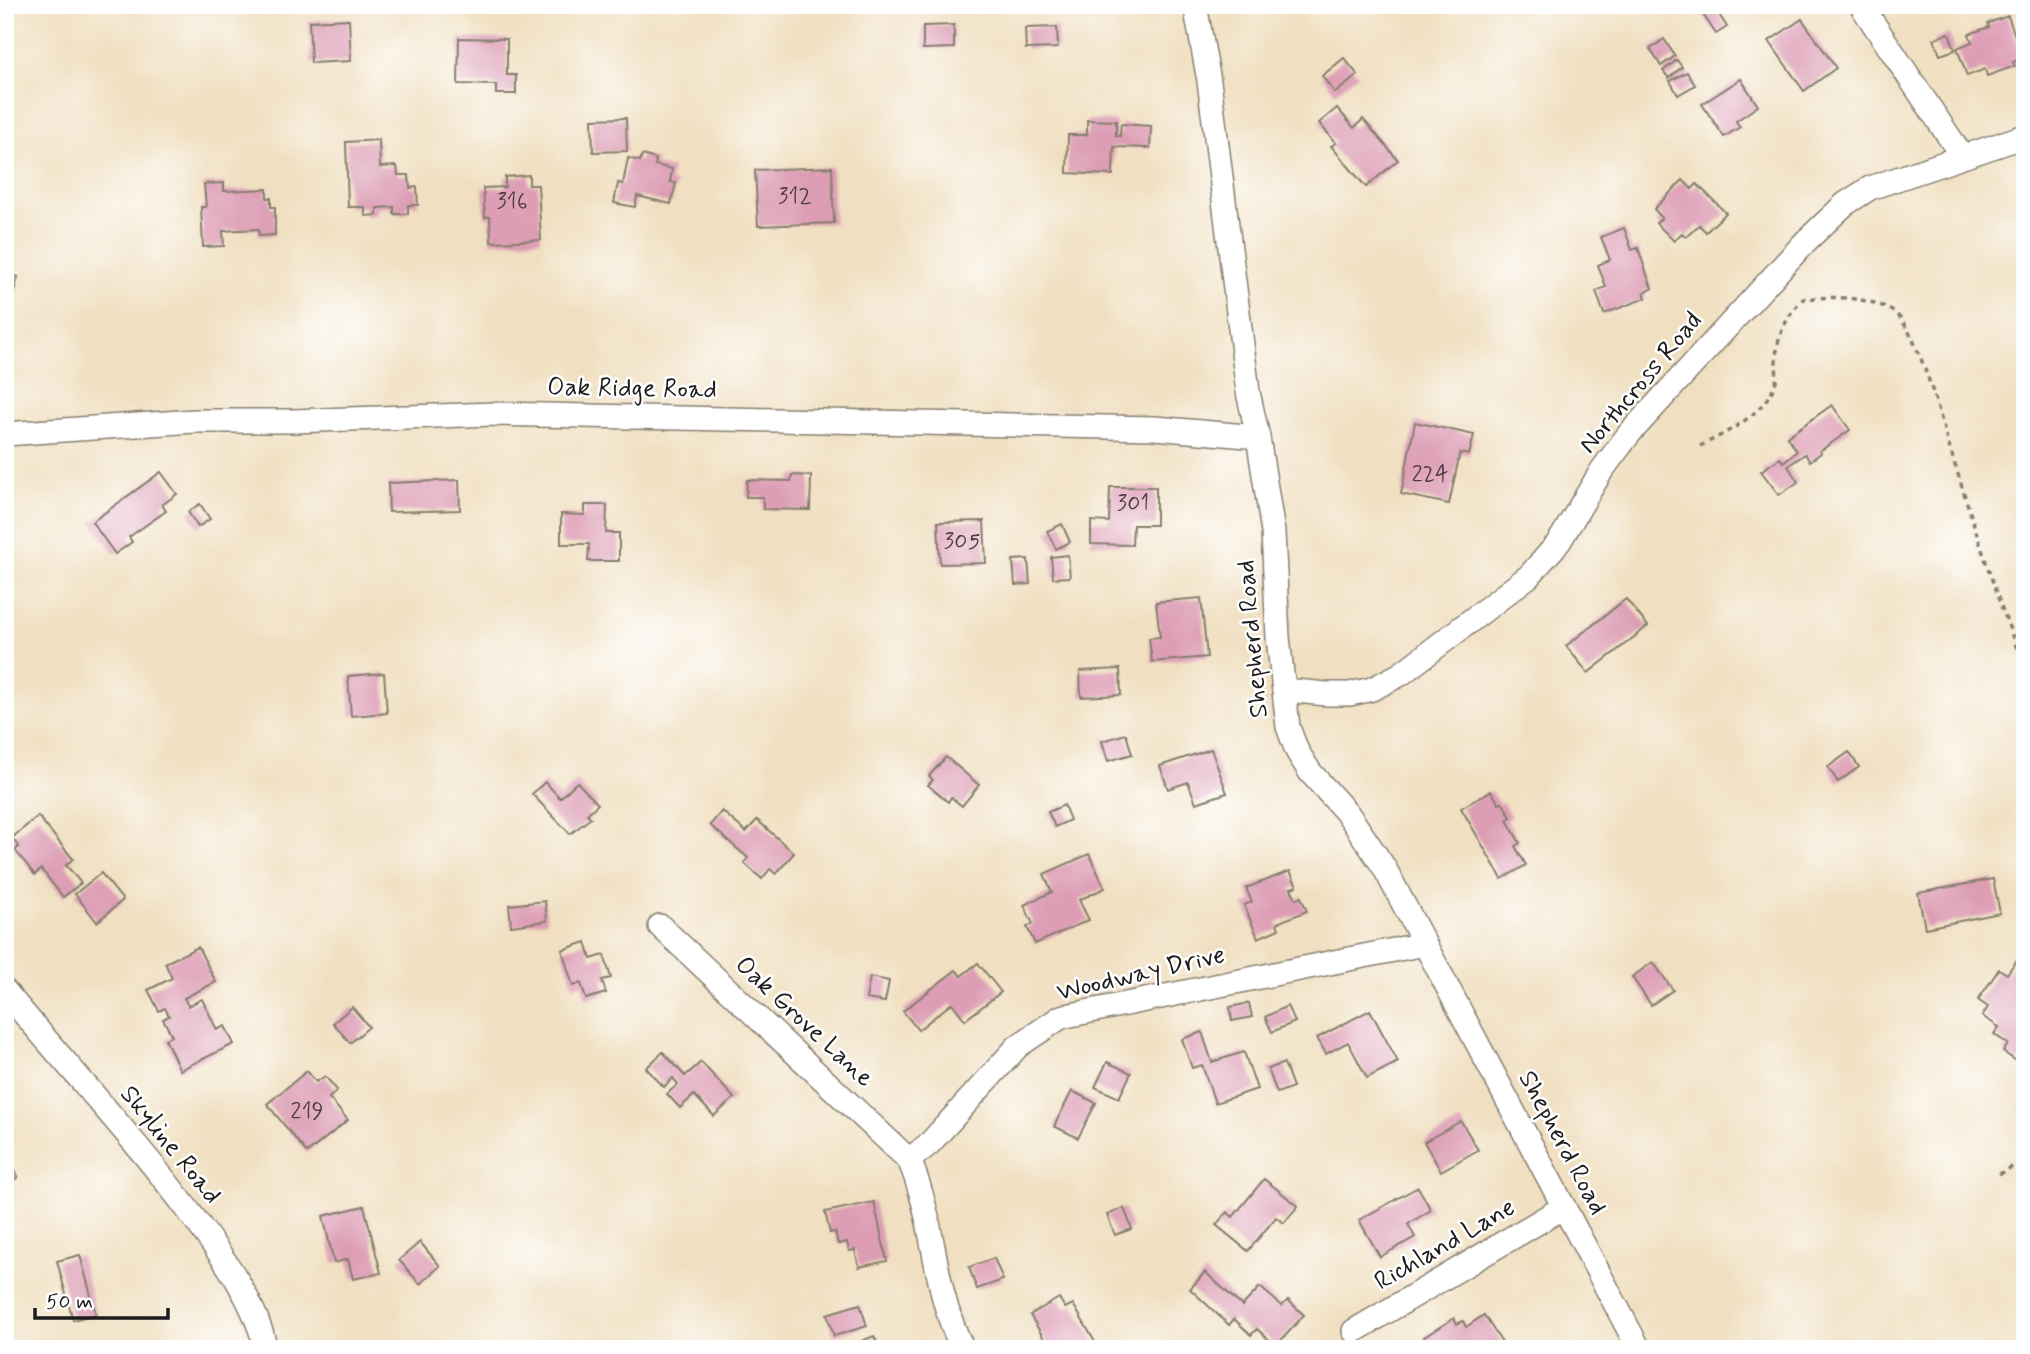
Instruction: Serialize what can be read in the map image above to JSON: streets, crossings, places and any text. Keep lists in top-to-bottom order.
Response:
{
  "streets": {
    "street": [
      "Northcross Road",
      "Oak Ridge Road",
      "Shepherd Road",
      "Woodway Drive",
      "Oak Grove Lane",
      "Skyline Road",
      "Richland Lane"
    ]
  },
  "crossings": [
    ["Northcross Road", "Shepherd Road"],
    ["Oak Ridge Road", "Shepherd Road"],
    ["Shepherd Road", "Woodway Drive"],
    ["Shepherd Road", "Richland Lane"],
    ["Woodway Drive", "Oak Grove Lane"]
  ],
  "house_numbers": [
    "312",
    "316",
    "224",
    "301",
    "305",
    "219"
  ],
  "scale_bar": "50 m"
}
